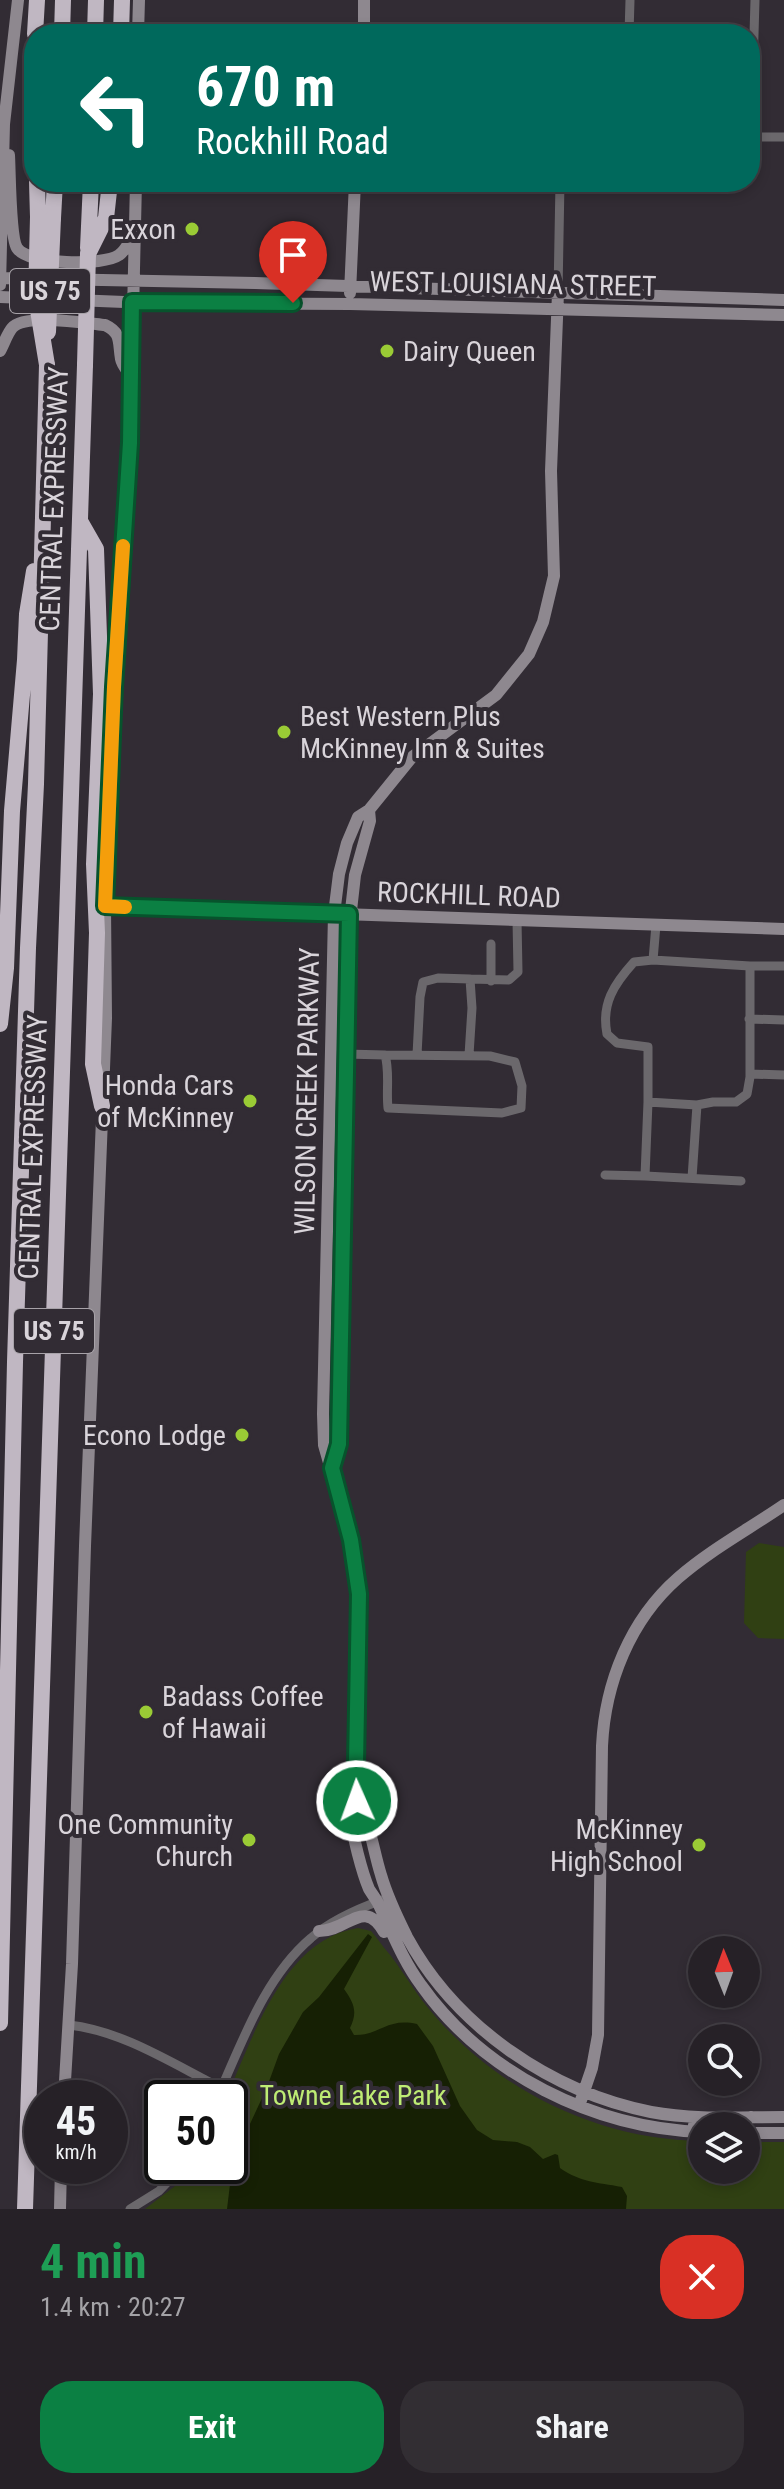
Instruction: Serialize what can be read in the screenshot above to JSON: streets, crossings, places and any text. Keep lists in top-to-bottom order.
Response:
{
  "streets": {
    "highway": ["US 75", "CENTRAL EXPRESSWAY"],
    "main road": ["WEST LOUISIANA STREET", "ROCKHILL ROAD", "WILSON CREEK PARKWAY"]
  },
  "crossings": [
    ["ROCKHILL ROAD", "WILSON CREEK PARKWAY"]
  ],
  "parks": ["Towne Lake Park"],
  "places": [
    "Exxon",
    "Dairy Queen",
    "Best Western Plus McKinney Inn & Suites",
    "Honda Cars of McKinney",
    "Econo Lodge",
    "Badass Coffee of Hawaii",
    "One Community Church",
    "McKinney High School"
  ],
  "north": "top",
  "page": {
    "turn": ["670 m", "Rockhill Road"],
    "speed": "45 km/h",
    "limit": "50",
    "heading": ["4 min", "1.4 km · 20:27"],
    "buttons": ["Exit", "Share"]
  }
}
